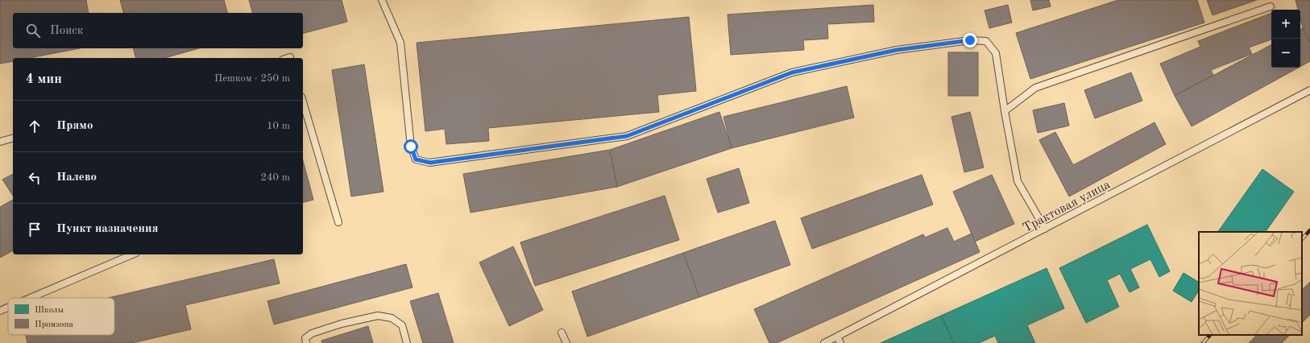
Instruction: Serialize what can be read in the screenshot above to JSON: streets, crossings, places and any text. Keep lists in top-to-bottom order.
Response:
{
  "streets": {
    "lane": ["Трактовая улица"]
  },
  "legend": ["Школы", "Промзона"],
  "page": {
    "map_buttons": ["+", "−"],
    "search": "Поиск",
    "heading": ["4 мин", "Пешком · 250 m"],
    "list": [
      ["Прямо", "10 m"],
      ["Налево", "240 m"],
      "Пункт назначения"
    ]
  }
}
